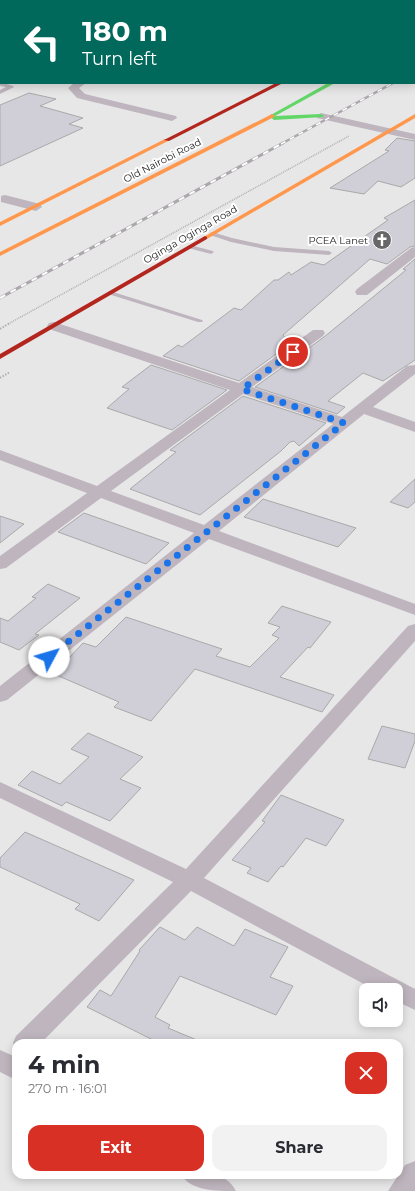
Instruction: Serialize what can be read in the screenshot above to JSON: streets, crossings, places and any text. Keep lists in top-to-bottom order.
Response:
{
  "streets": {
    "main road": ["Old Nairobi Road", "Oginga Oginga Road"]
  },
  "places": {
    "church": ["PCEA Lanet"]
  },
  "page": {
    "turn": ["180 m", "Turn left"],
    "heading": ["4 min", "270 m · 16:01"],
    "buttons": ["Exit", "Share"]
  }
}
